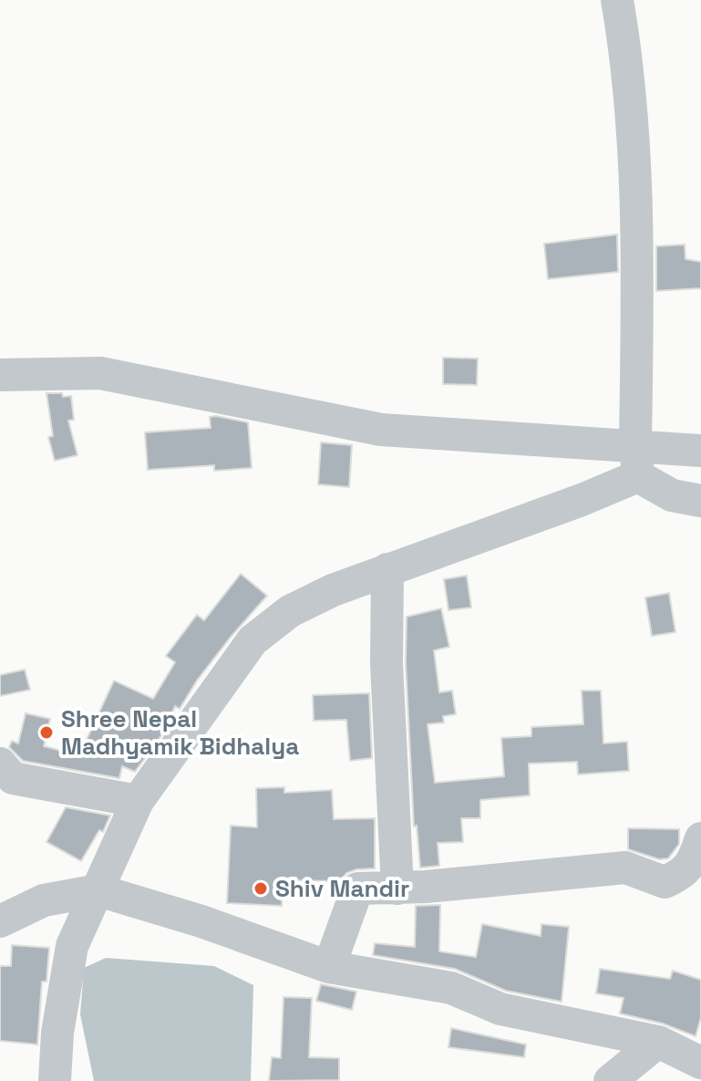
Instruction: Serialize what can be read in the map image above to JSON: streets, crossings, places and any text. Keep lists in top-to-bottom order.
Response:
{
  "places": ["Shree Nepal Madhyamik Bidhalya", "Shiv Mandir"]
}
